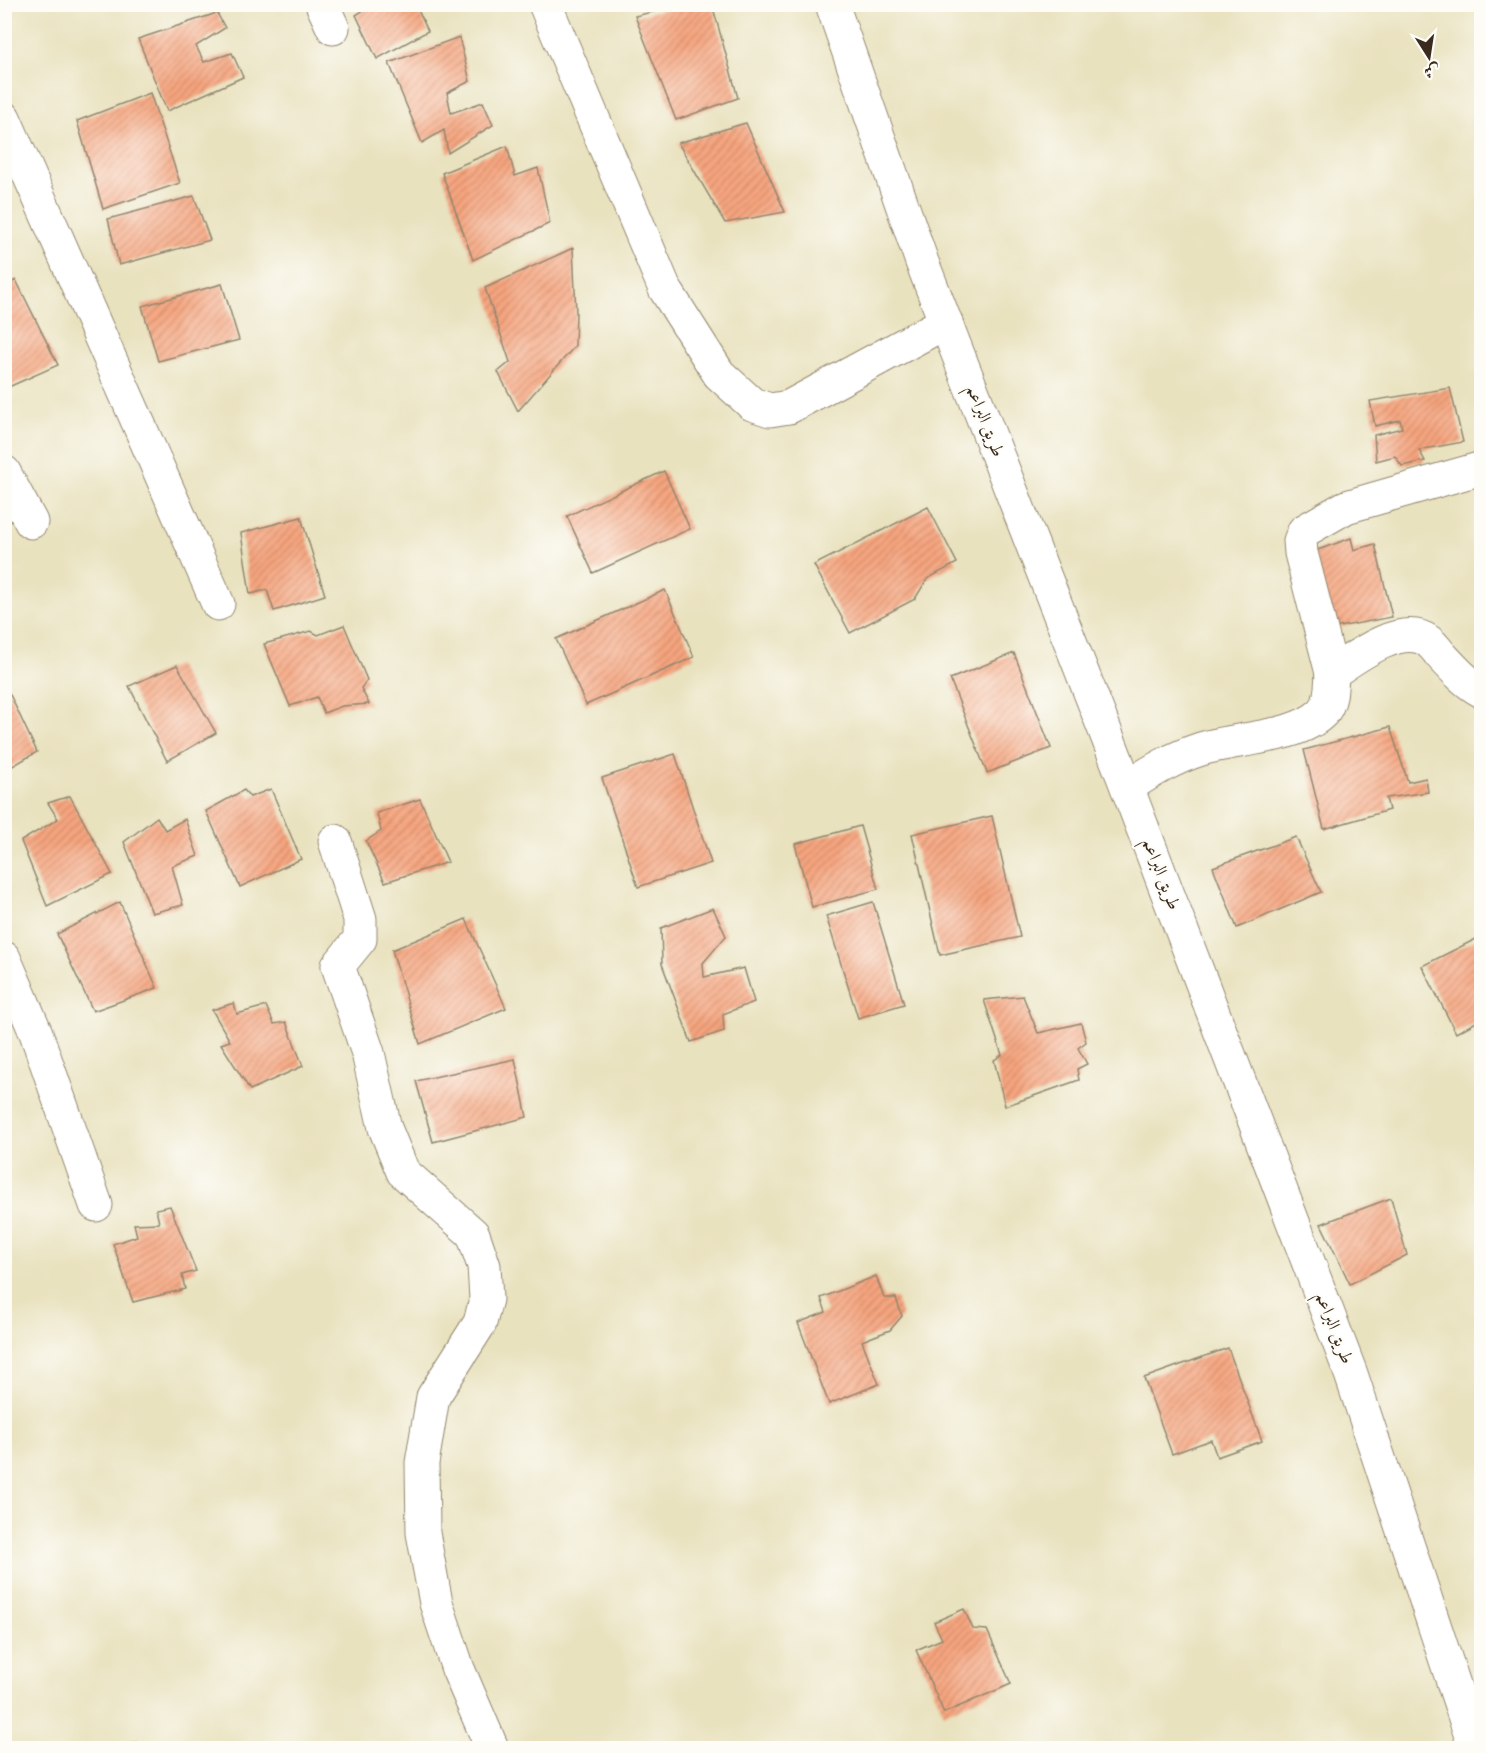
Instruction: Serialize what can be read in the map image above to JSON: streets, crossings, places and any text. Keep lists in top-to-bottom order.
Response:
{
  "streets": {
    "street": ["طريق البراعم"]
  },
  "north": "bottom"
}
